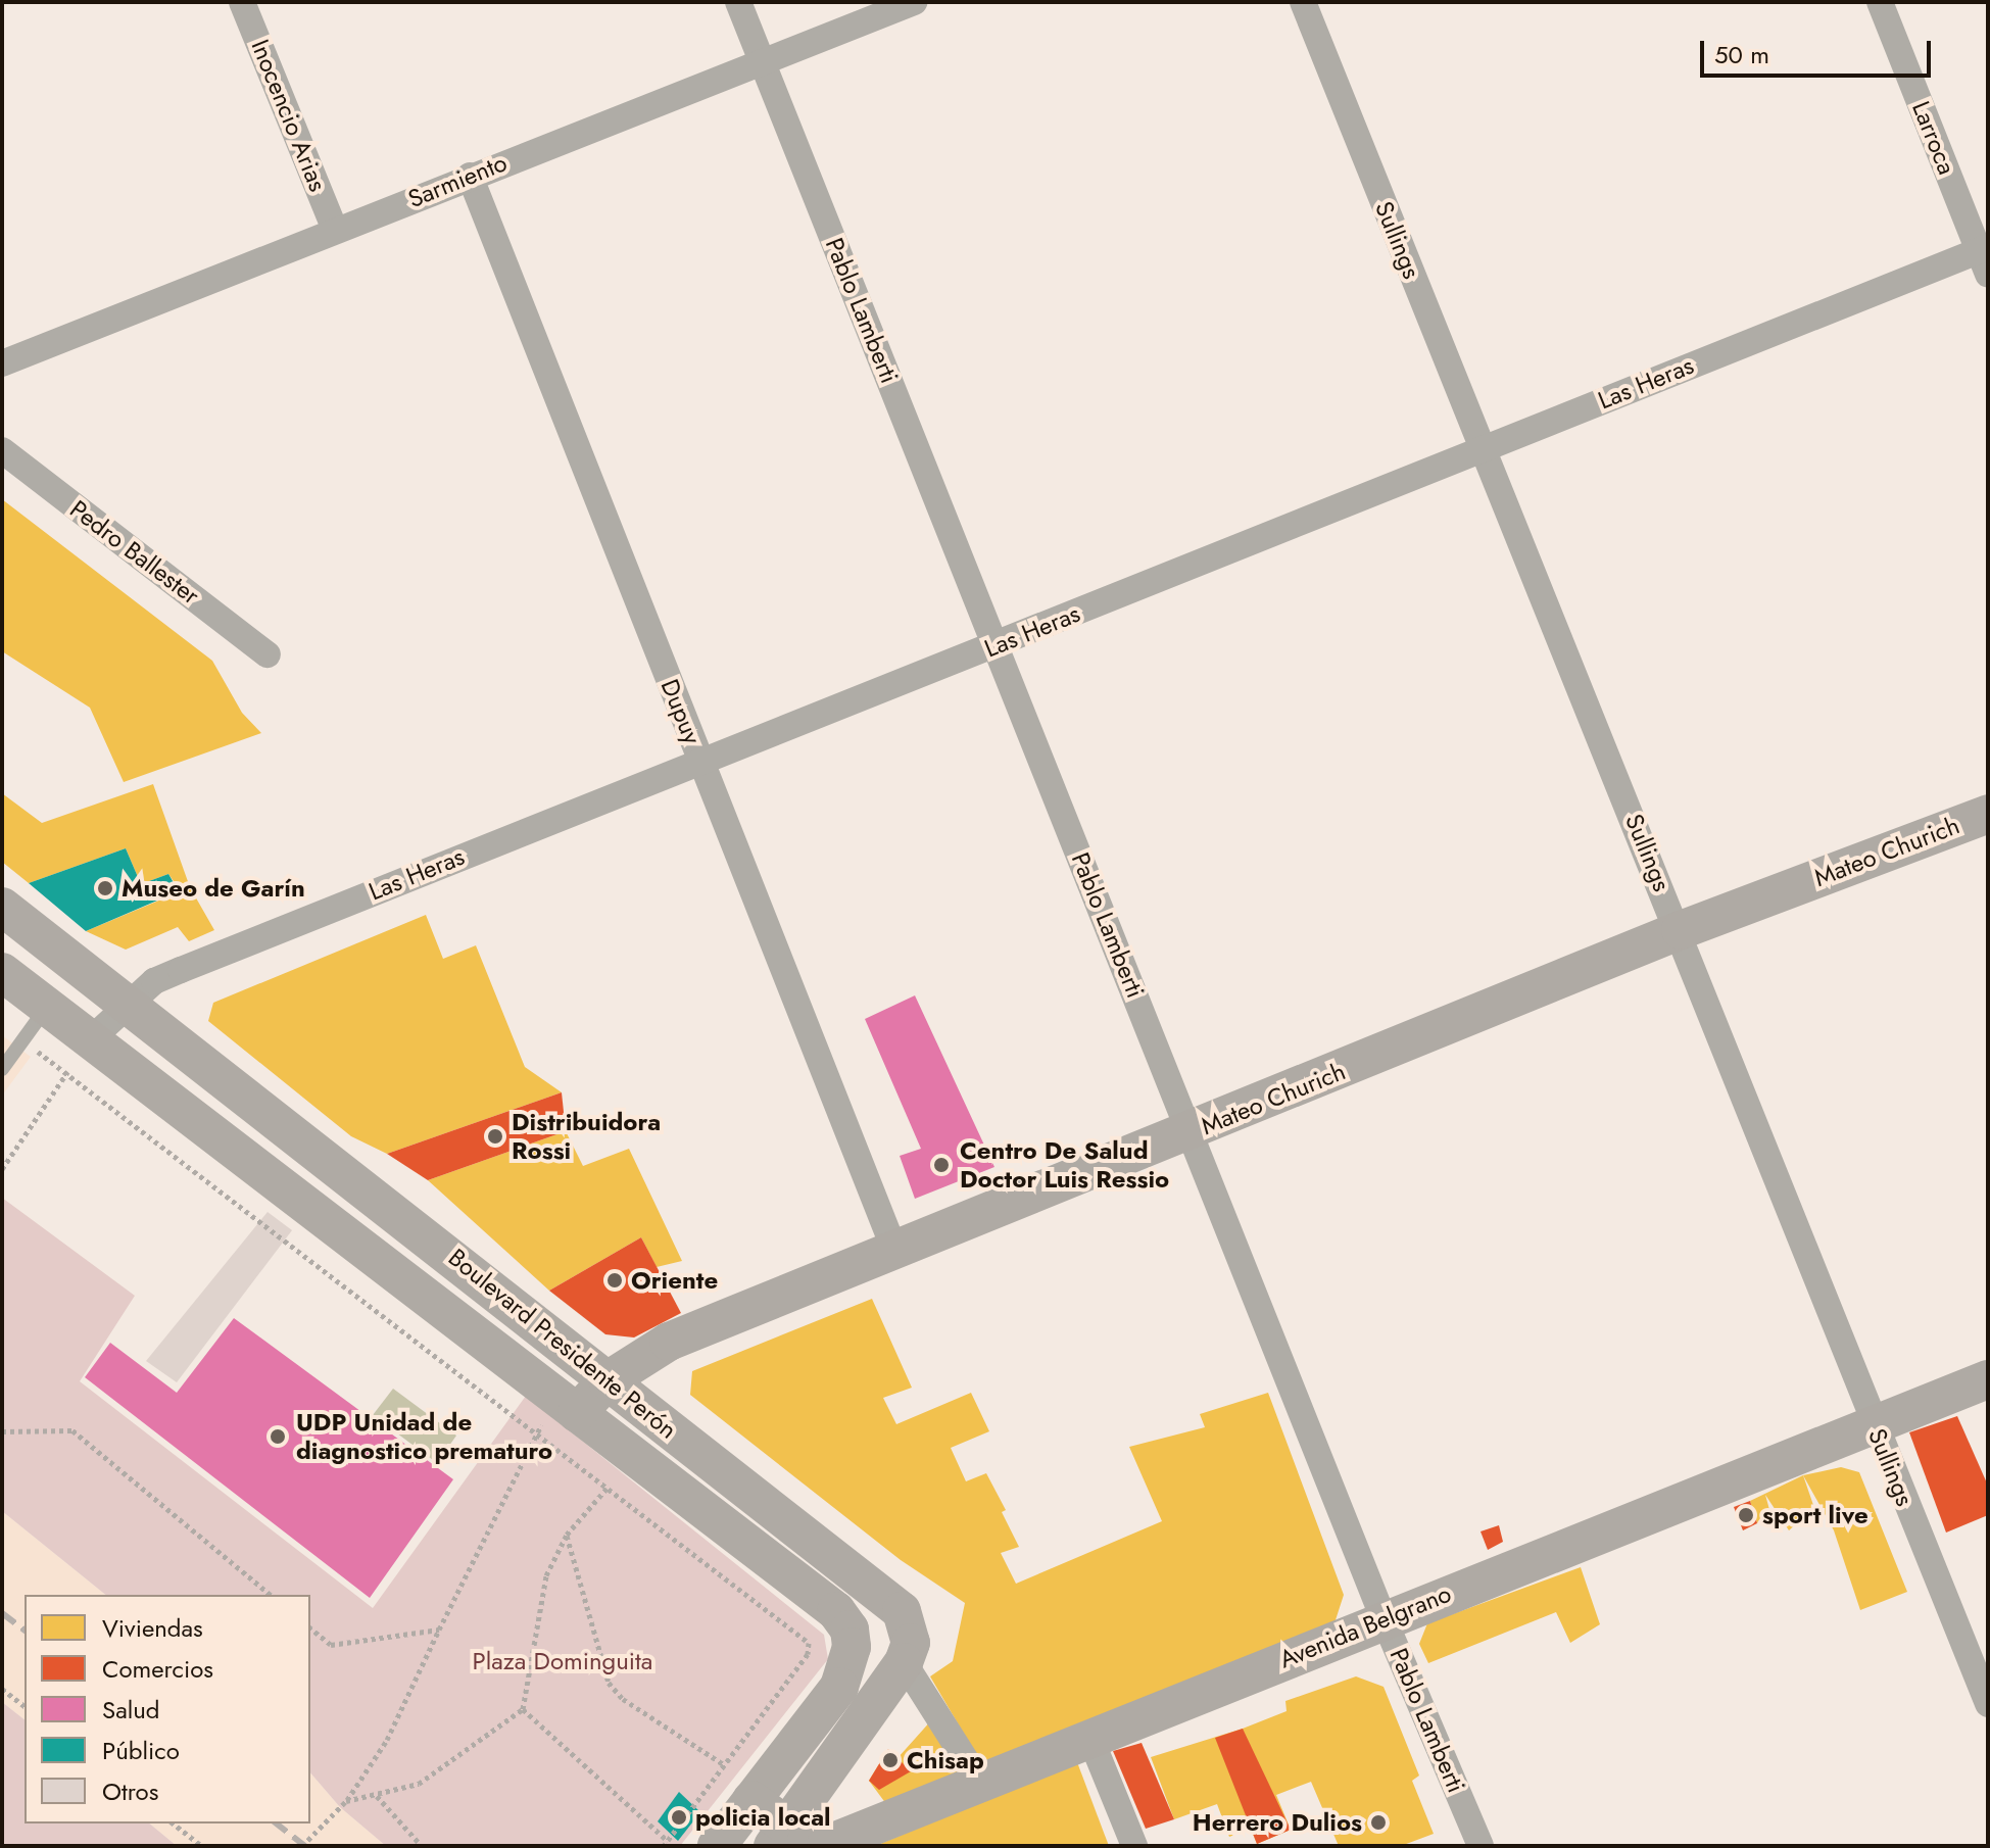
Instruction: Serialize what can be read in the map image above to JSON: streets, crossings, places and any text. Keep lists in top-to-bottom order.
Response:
{
  "streets": {
    "street": [
      "Inocencio Arias",
      "Larroca",
      "Sarmiento",
      "Sullings",
      "Pablo Lamberti",
      "Las Heras",
      "Pedro Ballester",
      "Dupuy",
      "Mateo Churich",
      "Boulevard Presidente Perón",
      "Avenida Belgrano"
    ]
  },
  "crossings": [
    ["Inocencio Arias", "Sarmiento"],
    ["Larroca", "Las Heras"],
    ["Sarmiento", "Pablo Lamberti"],
    ["Sarmiento", "Dupuy"],
    ["Sullings", "Las Heras"],
    ["Sullings", "Mateo Churich"],
    ["Sullings", "Avenida Belgrano"],
    ["Pablo Lamberti", "Las Heras"],
    ["Pablo Lamberti", "Mateo Churich"],
    ["Pablo Lamberti", "Avenida Belgrano"],
    ["Las Heras", "Dupuy"],
    ["Las Heras", "Boulevard Presidente Perón"],
    ["Dupuy", "Mateo Churich"],
    ["Mateo Churich", "Boulevard Presidente Perón"],
    ["Boulevard Presidente Perón", "Avenida Belgrano"]
  ],
  "parks": ["Plaza Dominguita"],
  "places": [
    "Museo de Garín",
    "Distribuidora Rossi",
    "Centro De Salud Doctor Luis Ressio",
    "Oriente",
    "UDP Unidad de diagnostico prematuro",
    "sport live",
    "Chisap",
    "policia local",
    "Herrero Dulios"
  ],
  "legend": [
    "Viviendas",
    "Comercios",
    "Salud",
    "Público",
    "Otros"
  ],
  "scale_bar": "50 m"
}
